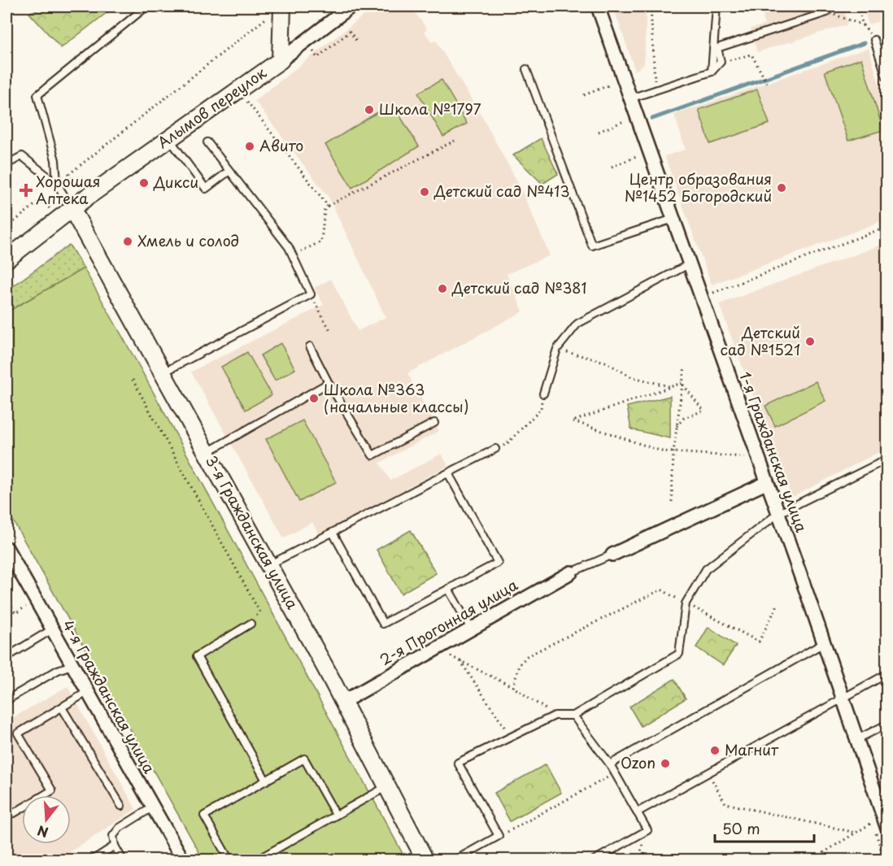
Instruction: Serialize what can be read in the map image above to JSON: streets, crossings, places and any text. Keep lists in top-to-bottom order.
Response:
{
  "streets": {
    "street": [
      "Алымов переулок",
      "1-я Гражданская улица",
      "3-я Гражданская улица",
      "2-я Прогонная улица",
      "4-я Гражданская улица"
    ]
  },
  "crossings": [
    ["Алымов переулок", "3-я Гражданская улица"],
    ["3-я Гражданская улица", "2-я Прогонная улица"]
  ],
  "places": {
    "other": [
      "Школа №1797",
      "Авито",
      "Дикси",
      "Центр образования №1452 Богородский",
      "Детский сад №413",
      "Хмель и солод",
      "Детский сад №381",
      "Детский сад №1521",
      "Школа №363 (начальные классы)",
      "Магнит",
      "Ozon"
    ],
    "health": ["Хорошая Аптека"]
  },
  "scale_bar": "50 m",
  "north": "bottom"
}
